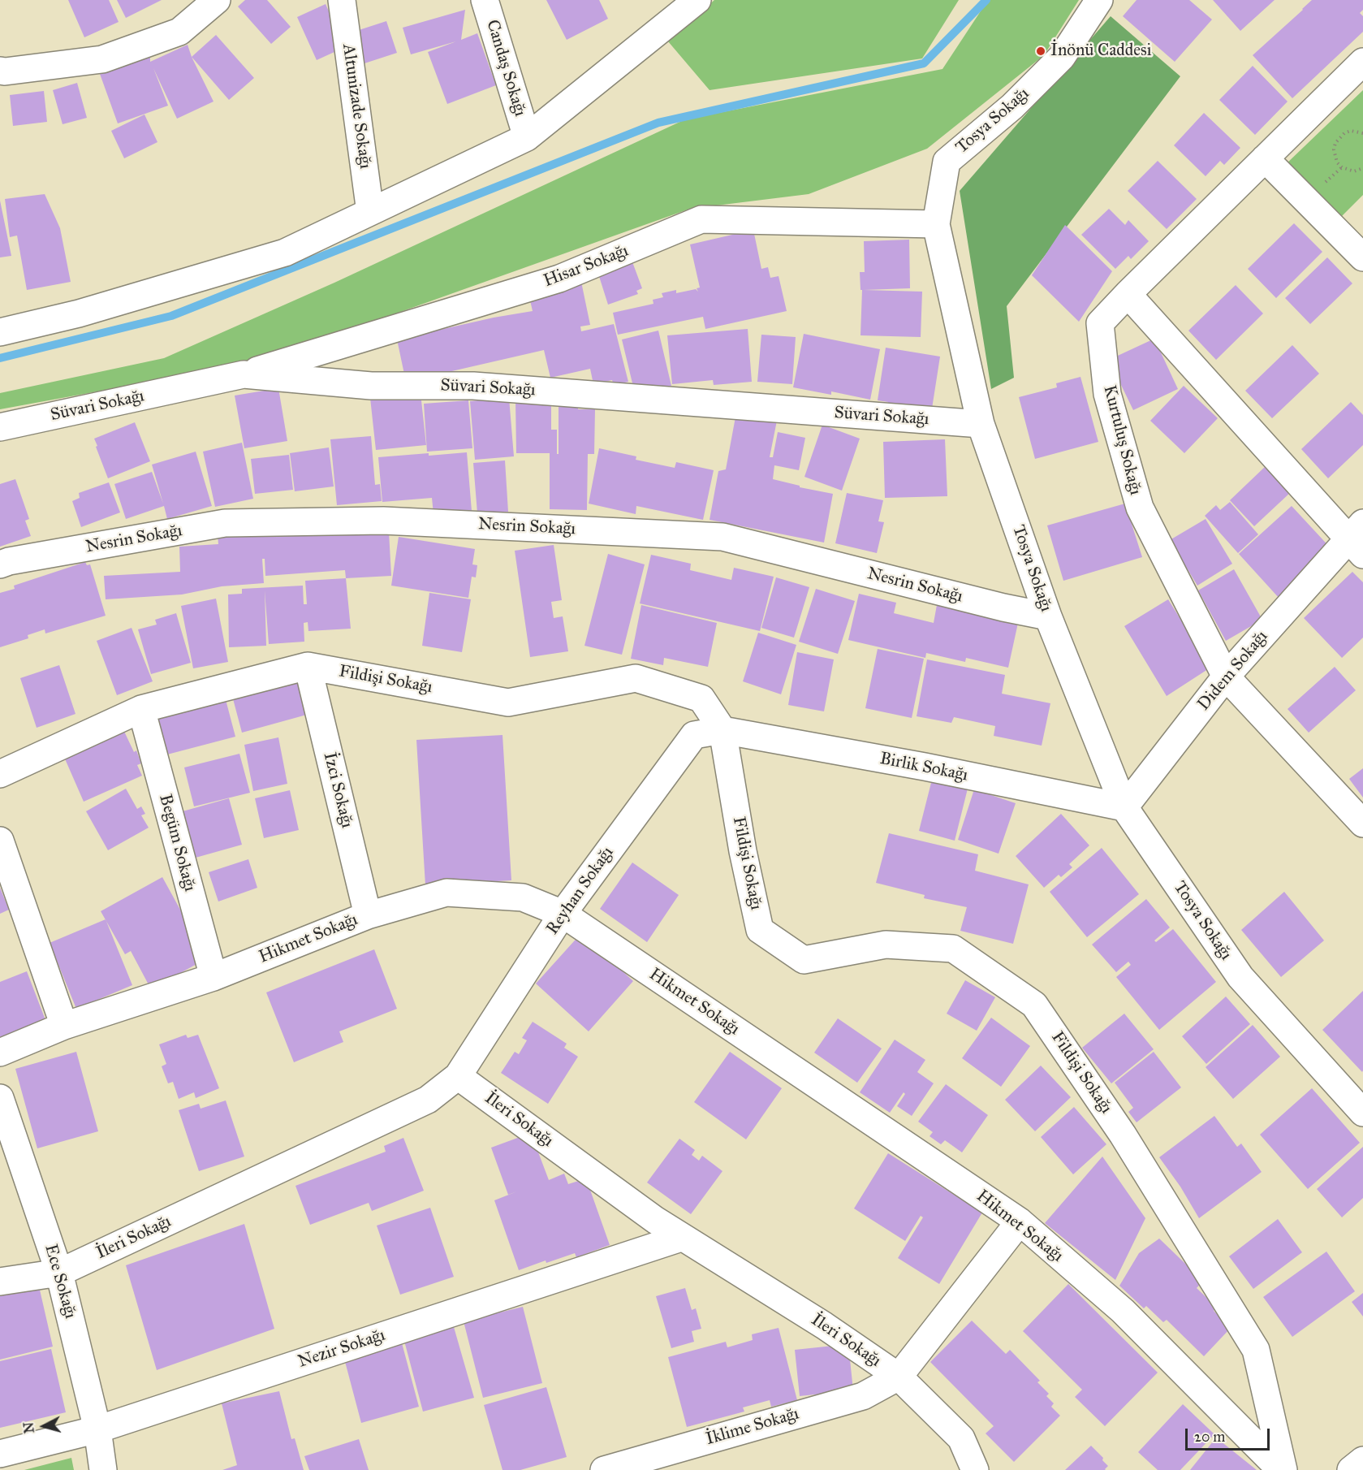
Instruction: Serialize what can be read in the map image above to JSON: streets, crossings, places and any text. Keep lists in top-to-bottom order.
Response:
{
  "streets": {
    "street": [
      "Candaş Sokağı",
      "Altunizade Sokağı",
      "Tosya Sokağı",
      "Hisar Sokağı",
      "Süvari Sokağı",
      "Kurtuluş Sokağı",
      "Nesrin Sokağı",
      "Didem Sokağı",
      "Fildişi Sokağı",
      "Birlik Sokağı",
      "İzci Sokağı",
      "Begüm Sokağı",
      "Reyhan Sokağı",
      "Hikmet Sokağı",
      "İleri Sokağı",
      "Ece Sokağı",
      "Nezir Sokağı",
      "İklime Sokağı"
    ]
  },
  "crossings": [
    ["Tosya Sokağı", "Hisar Sokağı"],
    ["Tosya Sokağı", "Süvari Sokağı"],
    ["Tosya Sokağı", "Nesrin Sokağı"],
    ["Tosya Sokağı", "Didem Sokağı"],
    ["Tosya Sokağı", "Birlik Sokağı"],
    ["Hisar Sokağı", "Süvari Sokağı"],
    ["Kurtuluş Sokağı", "Didem Sokağı"],
    ["Didem Sokağı", "Birlik Sokağı"],
    ["Fildişi Sokağı", "Birlik Sokağı"],
    ["Fildişi Sokağı", "İzci Sokağı"],
    ["Fildişi Sokağı", "Begüm Sokağı"],
    ["Fildişi Sokağı", "Reyhan Sokağı"],
    ["Fildişi Sokağı", "Hikmet Sokağı"],
    ["Birlik Sokağı", "Reyhan Sokağı"],
    ["İzci Sokağı", "Hikmet Sokağı"],
    ["Begüm Sokağı", "Hikmet Sokağı"],
    ["Reyhan Sokağı", "Hikmet Sokağı"],
    ["Reyhan Sokağı", "İleri Sokağı"],
    ["İleri Sokağı", "Ece Sokağı"],
    ["İleri Sokağı", "Nezir Sokağı"],
    ["İleri Sokağı", "İklime Sokağı"],
    ["Ece Sokağı", "Nezir Sokağı"]
  ],
  "places": ["İnönü Caddesi"],
  "scale_bar": "20 m",
  "north": "left"
}
